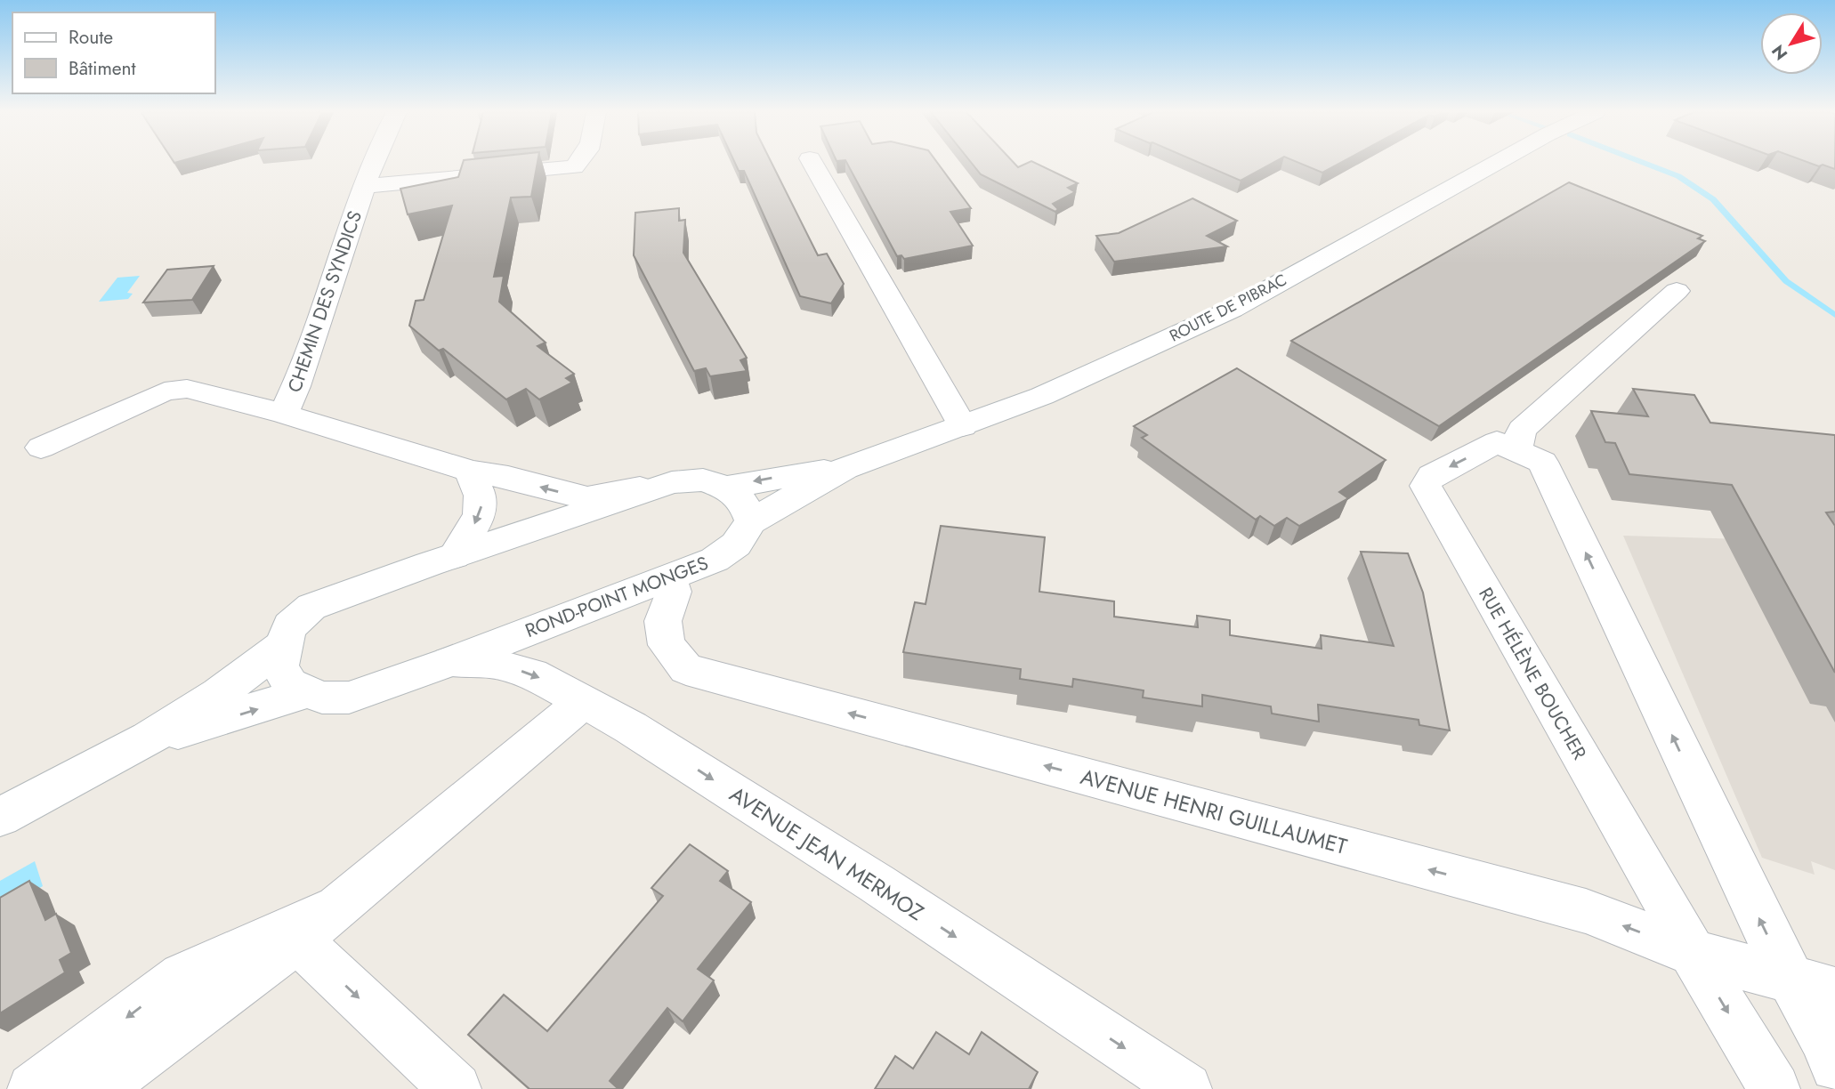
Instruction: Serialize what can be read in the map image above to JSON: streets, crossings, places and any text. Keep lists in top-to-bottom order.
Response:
{
  "streets": {
    "street": [
      "CHEMIN DES SYNDICS",
      "ROUTE DE PIBRAC",
      "ROND-POINT MONGES",
      "RUE HÉLÈNE BOUCHER",
      "AVENUE HENRI GUILLAUMET",
      "AVENUE JEAN MERMOZ"
    ]
  },
  "crossings": [
    ["ROUTE DE PIBRAC", "ROND-POINT MONGES"],
    ["ROND-POINT MONGES", "AVENUE HENRI GUILLAUMET"],
    ["ROND-POINT MONGES", "AVENUE JEAN MERMOZ"],
    ["RUE HÉLÈNE BOUCHER", "AVENUE HENRI GUILLAUMET"]
  ],
  "one_way": ["AVENUE HENRI GUILLAUMET", "AVENUE JEAN MERMOZ"],
  "legend": ["Route", "Bâtiment"],
  "north": "bottom left"
}
